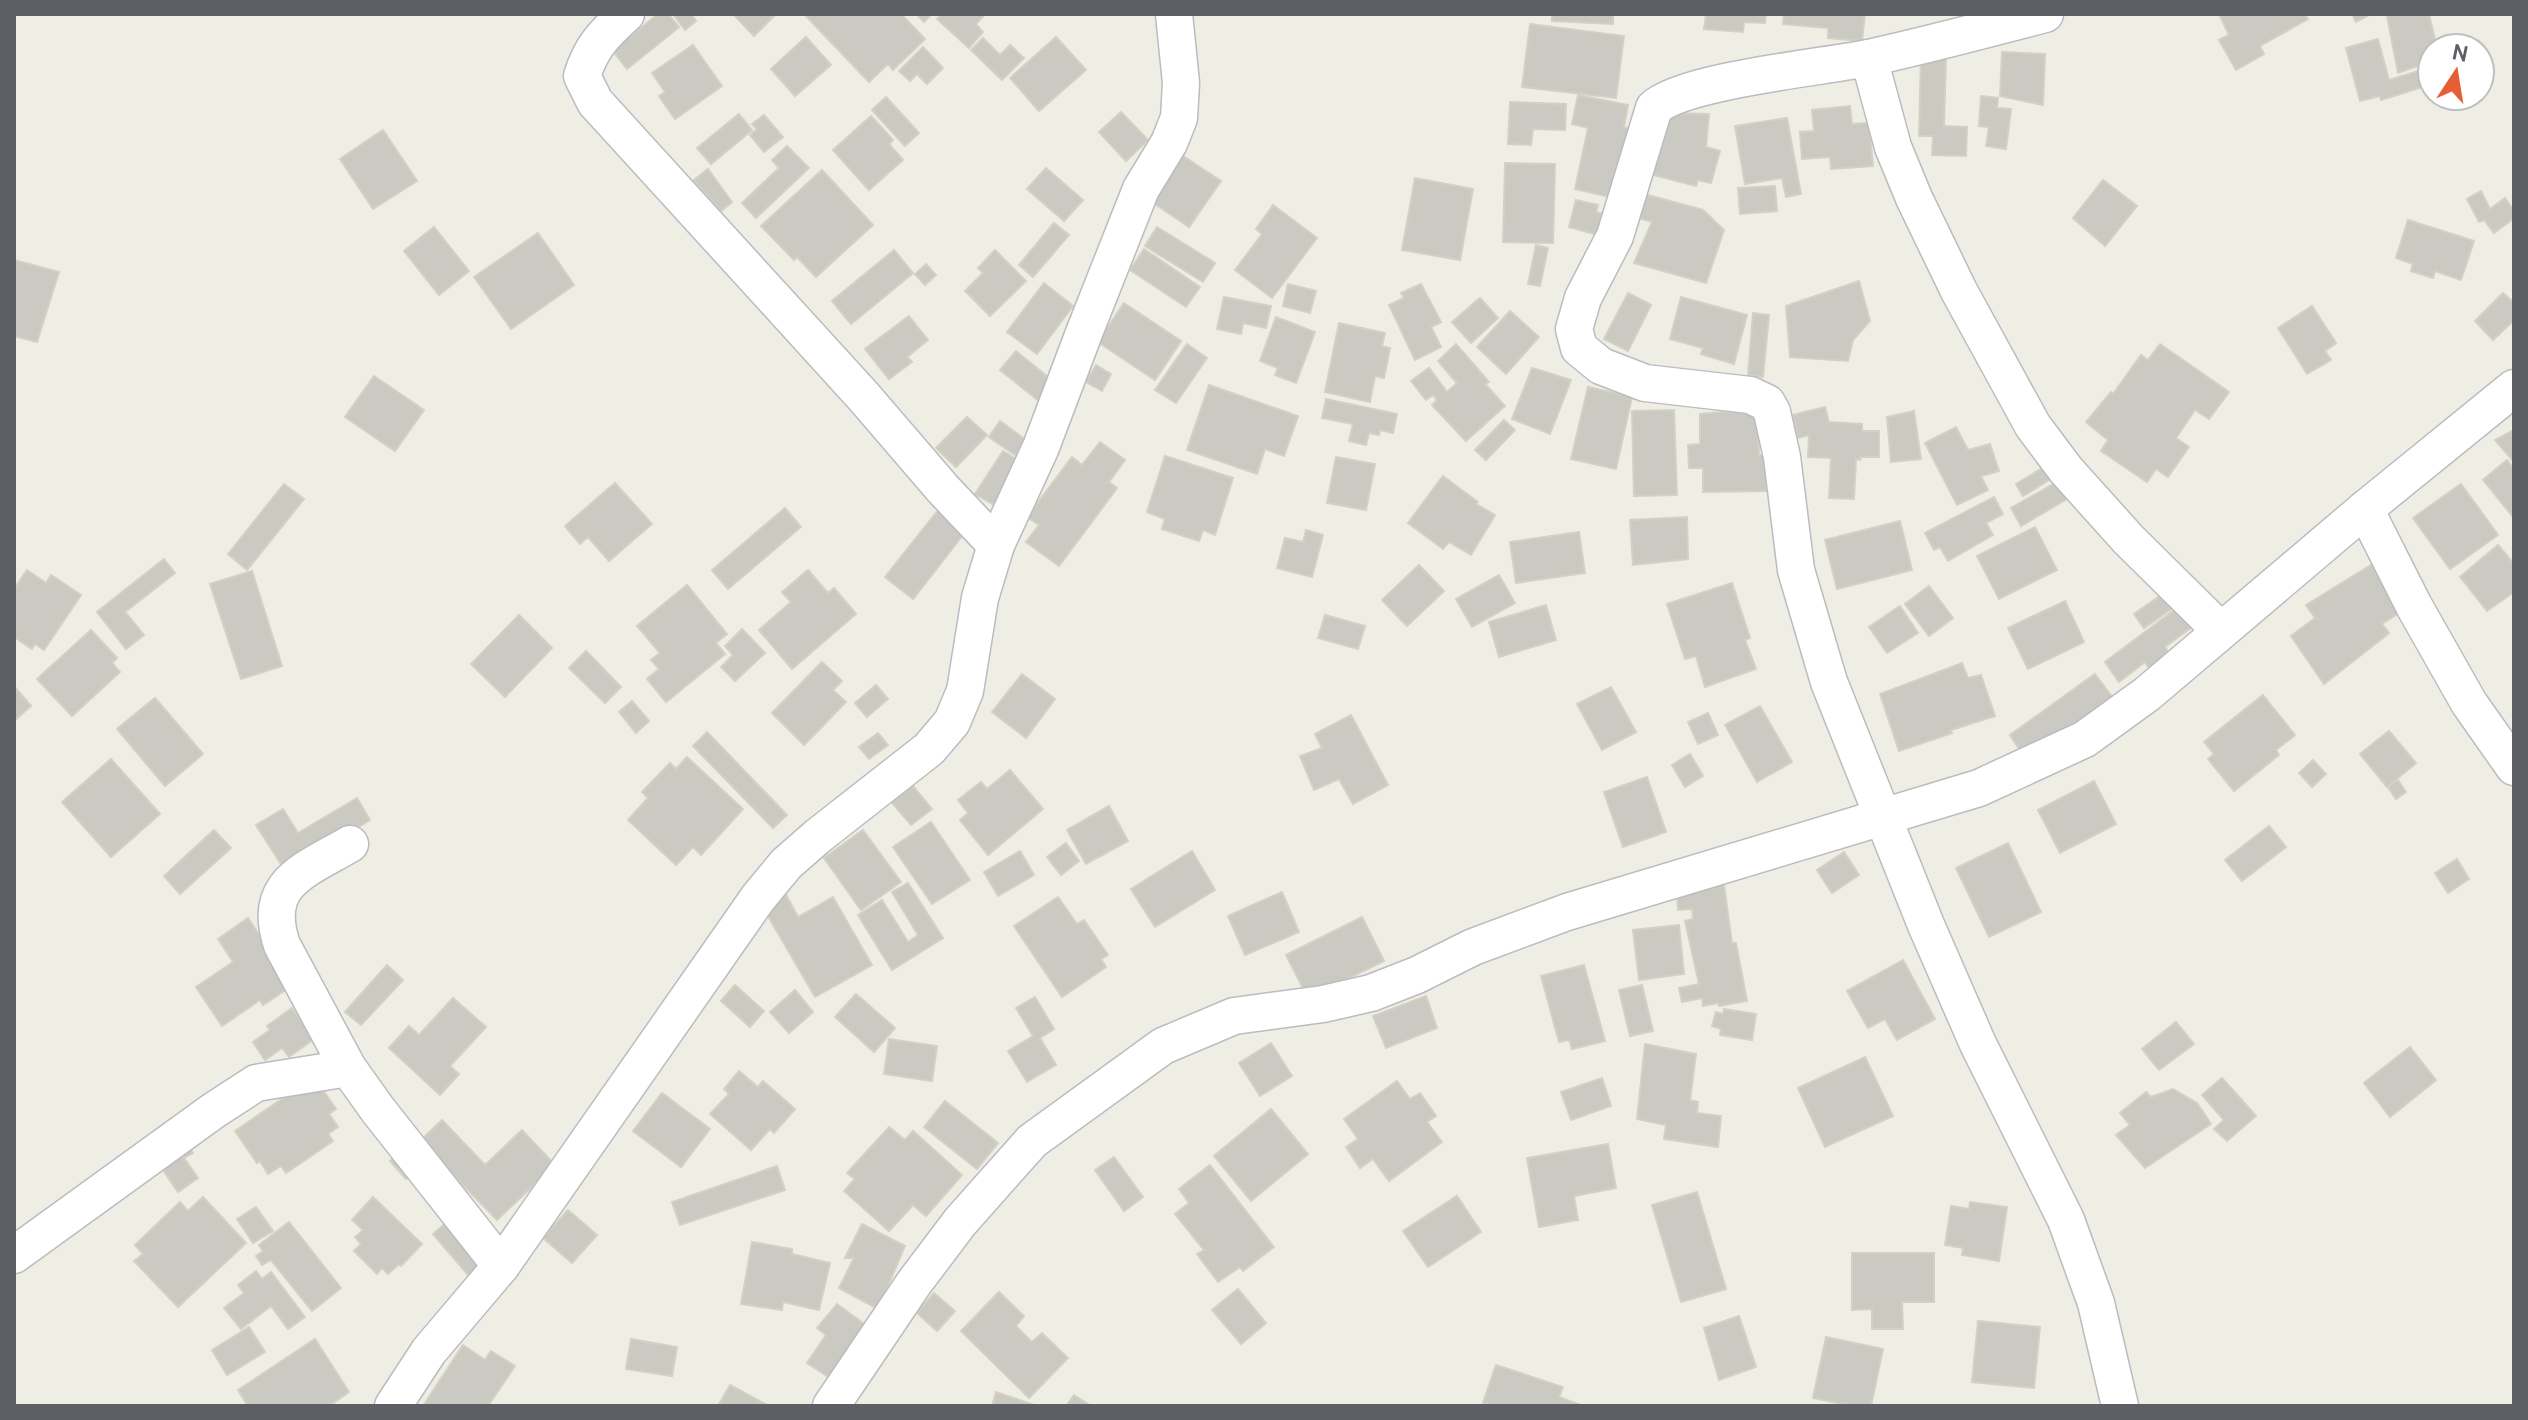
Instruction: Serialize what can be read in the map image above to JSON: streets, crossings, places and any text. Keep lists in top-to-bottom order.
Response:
{
  "north": "top"
}
